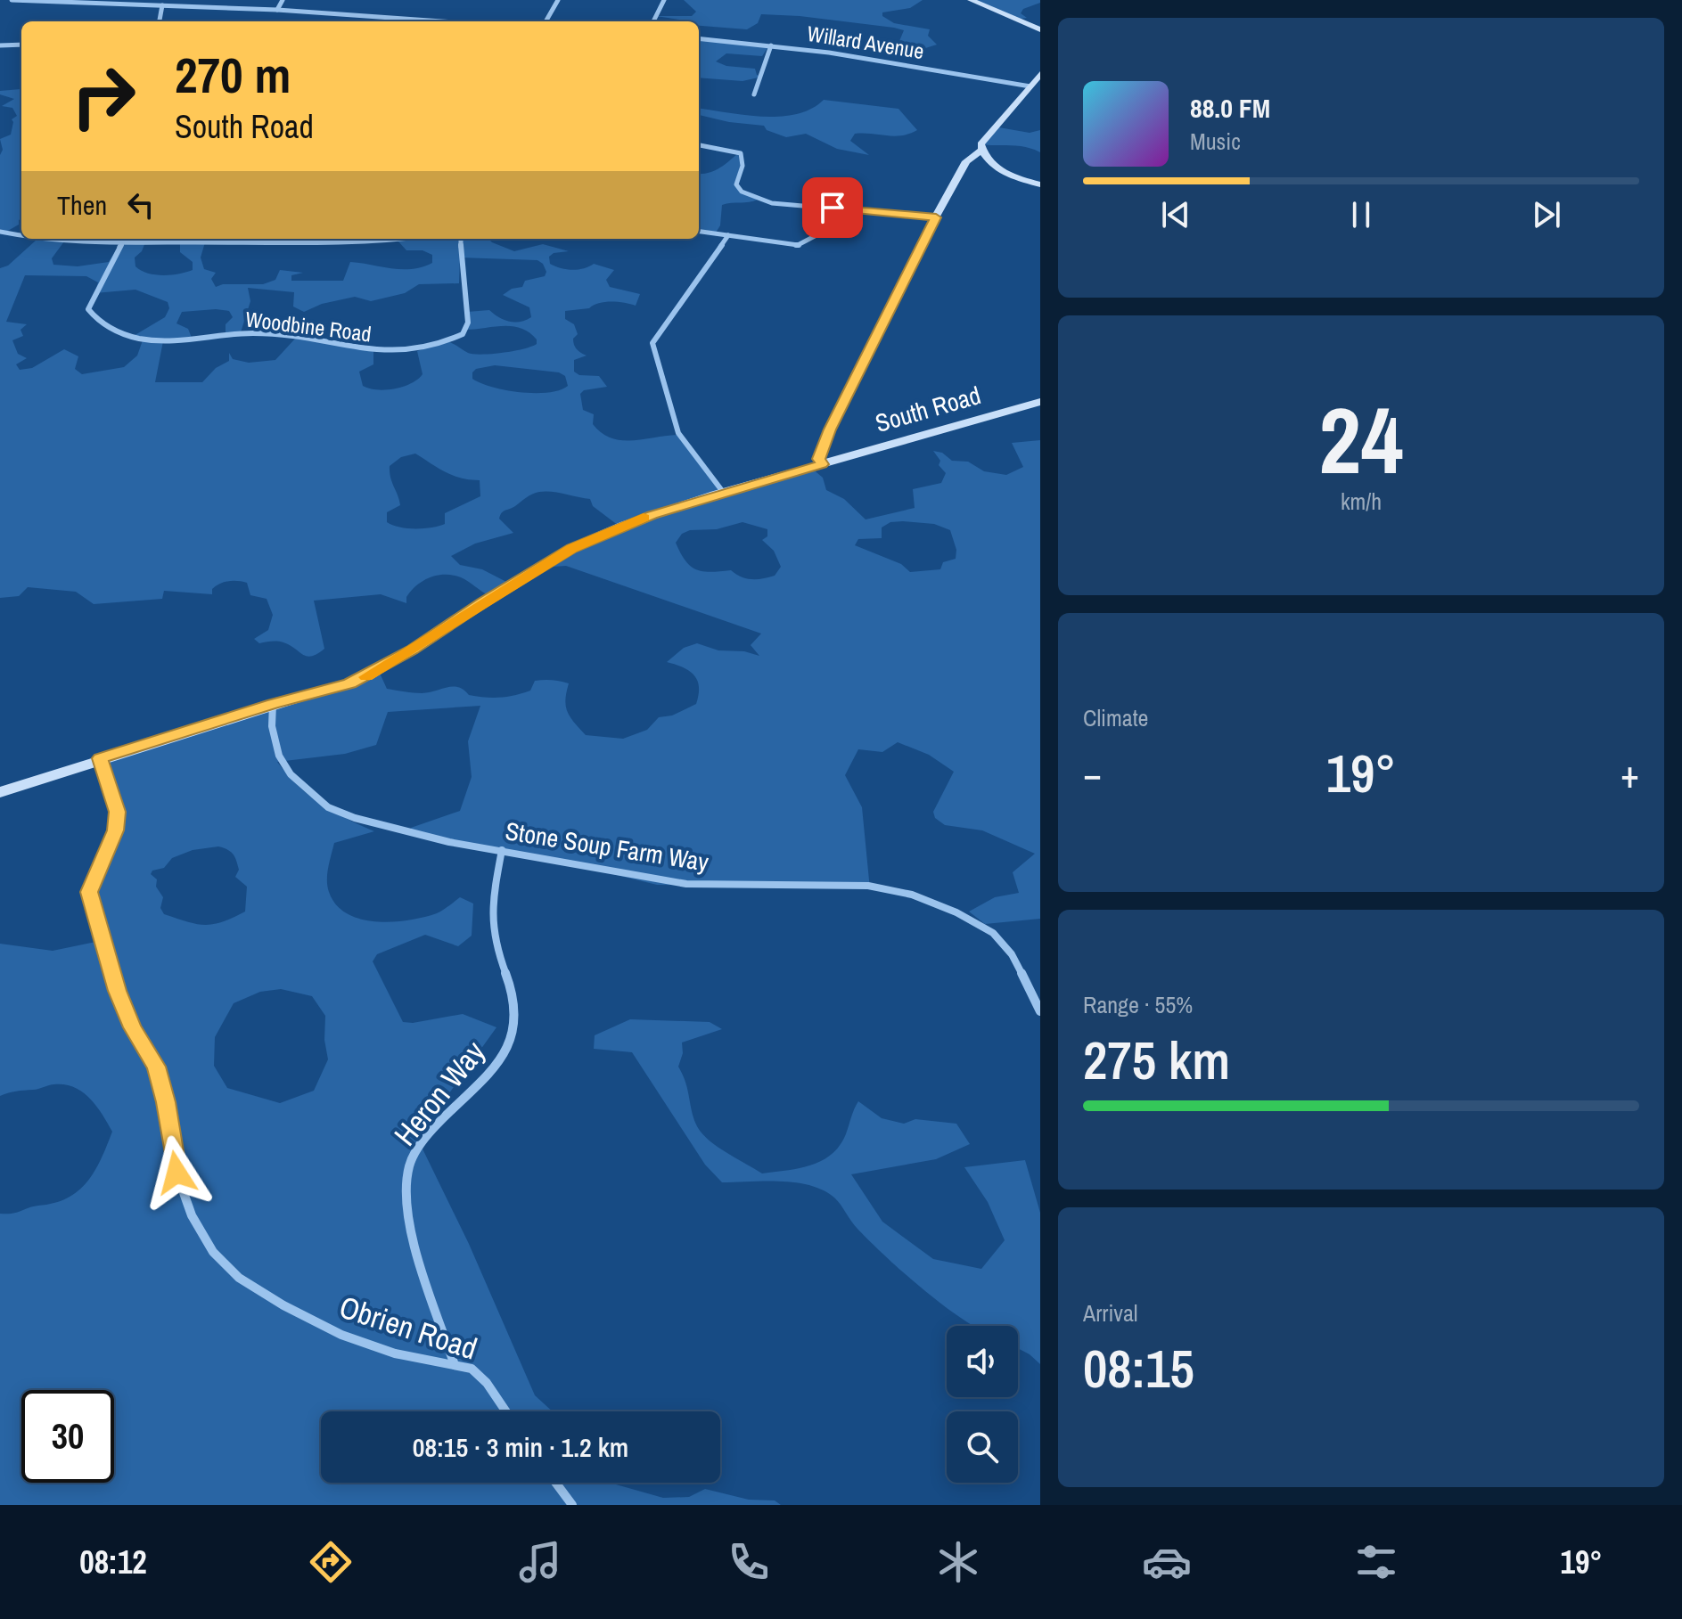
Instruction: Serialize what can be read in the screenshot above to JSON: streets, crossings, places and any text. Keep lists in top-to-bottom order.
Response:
{
  "streets": {
    "street": [
      "Willard Avenue",
      "Woodbine Road",
      "South Road",
      "Stone Soup Farm Way",
      "Heron Way",
      "Obrien Road"
    ]
  },
  "crossings": [
    ["South Road", "Stone Soup Farm Way"],
    ["South Road", "Obrien Road"],
    ["Stone Soup Farm Way", "Heron Way"],
    ["Heron Way", "Obrien Road"]
  ],
  "page": {
    "turn": ["270 m", "South Road"],
    "song": ["88.0 FM", "Music"],
    "then": "Then",
    "tile": [
      ["24", "km/h"],
      "Climate",
      ["Range · 55%", "275 km"],
      ["Arrival", "08:15"]
    ],
    "heat": ["−", "19°", "+"],
    "limit": "30",
    "trip": "08:15 · 3 min · 1.2 km",
    "tabs": ["08:12", "19°"]
  }
}
